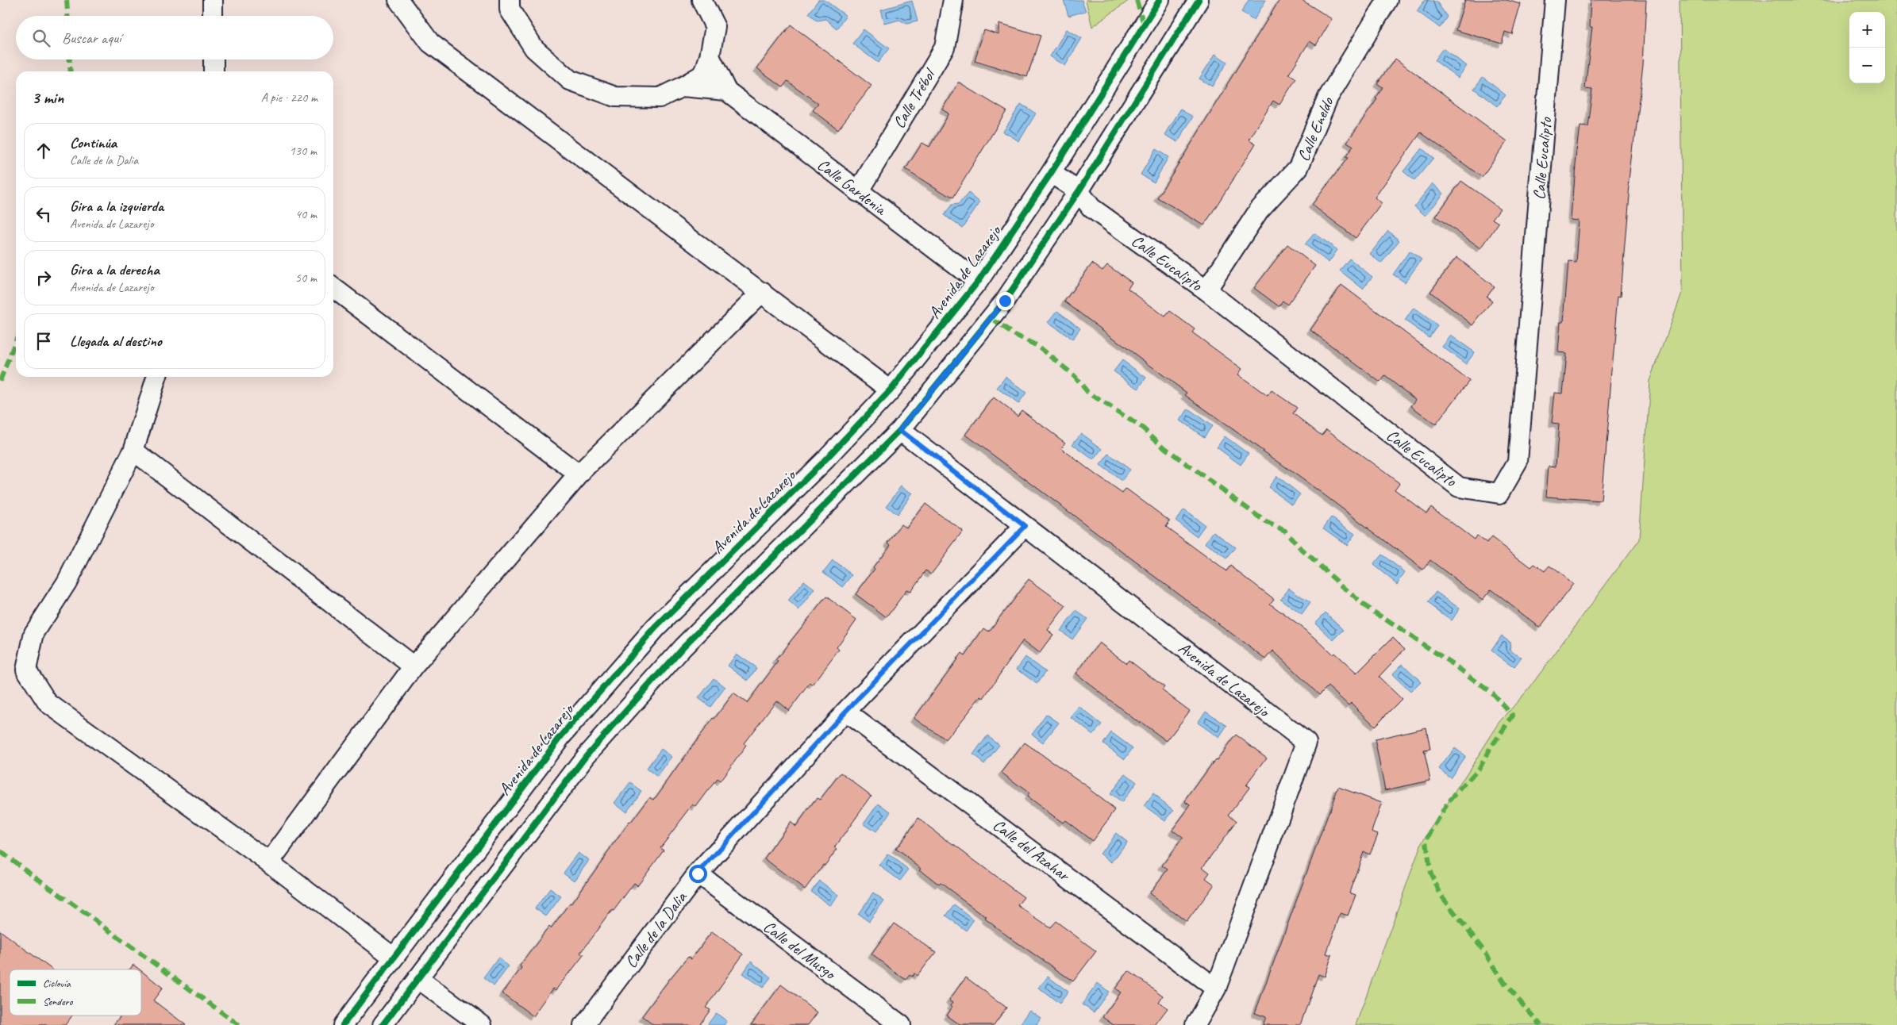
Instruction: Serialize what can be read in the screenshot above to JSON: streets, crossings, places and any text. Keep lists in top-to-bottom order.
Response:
{
  "streets": {
    "street": [
      "Calle Trébol",
      "Calle Eneldo",
      "Calle Eucalipto",
      "Calle Gardenia",
      "Avenida de Lazarejo",
      "Calle del Azahar",
      "Calle de la Dalia",
      "Calle del Musgo"
    ]
  },
  "crossings": [
    ["Calle Trébol", "Calle Gardenia"],
    ["Calle Eneldo", "Calle Eucalipto"],
    ["Calle Eucalipto", "Avenida de Lazarejo"],
    ["Calle Gardenia", "Avenida de Lazarejo"],
    ["Avenida de Lazarejo", "Calle del Azahar"],
    ["Avenida de Lazarejo", "Calle de la Dalia"],
    ["Calle del Azahar", "Calle de la Dalia"],
    ["Calle de la Dalia", "Calle del Musgo"]
  ],
  "legend": ["Ciclovía", "Sendero"],
  "page": {
    "map_buttons": ["+", "−"],
    "search": "Buscar aquí",
    "heading": ["3 min", "A pie · 220 m"],
    "list": [
      ["Continúa", "Calle de la Dalia", "130 m"],
      ["Gira a la izquierda", "Avenida de Lazarejo", "40 m"],
      ["Gira a la derecha", "Avenida de Lazarejo", "50 m"],
      "Llegada al destino"
    ]
  }
}
